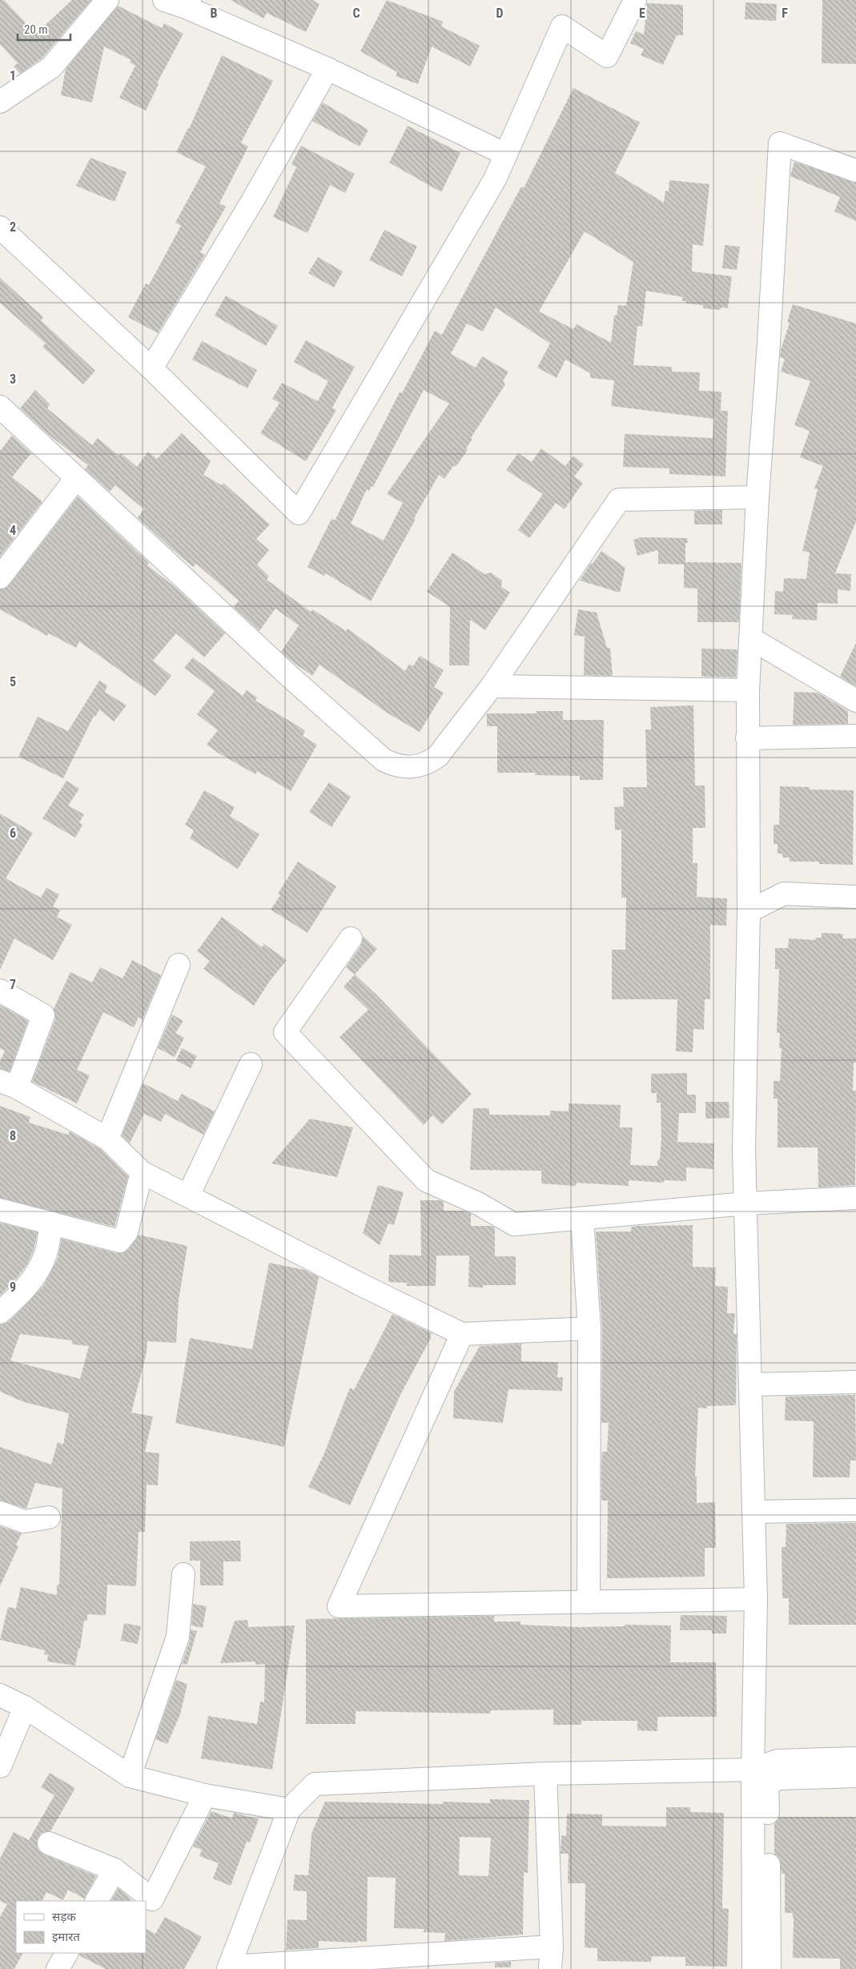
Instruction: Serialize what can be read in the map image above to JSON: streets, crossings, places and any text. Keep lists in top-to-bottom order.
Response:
{
  "legend": ["सड़क", "इमारत"],
  "scale_bar": "20 m",
  "grid": {
    "columns": [
      "B",
      "C",
      "D",
      "E",
      "F"
    ],
    "rows": [
      "1",
      "2",
      "3",
      "4",
      "5",
      "6",
      "7",
      "8",
      "9"
    ]
  }
}
